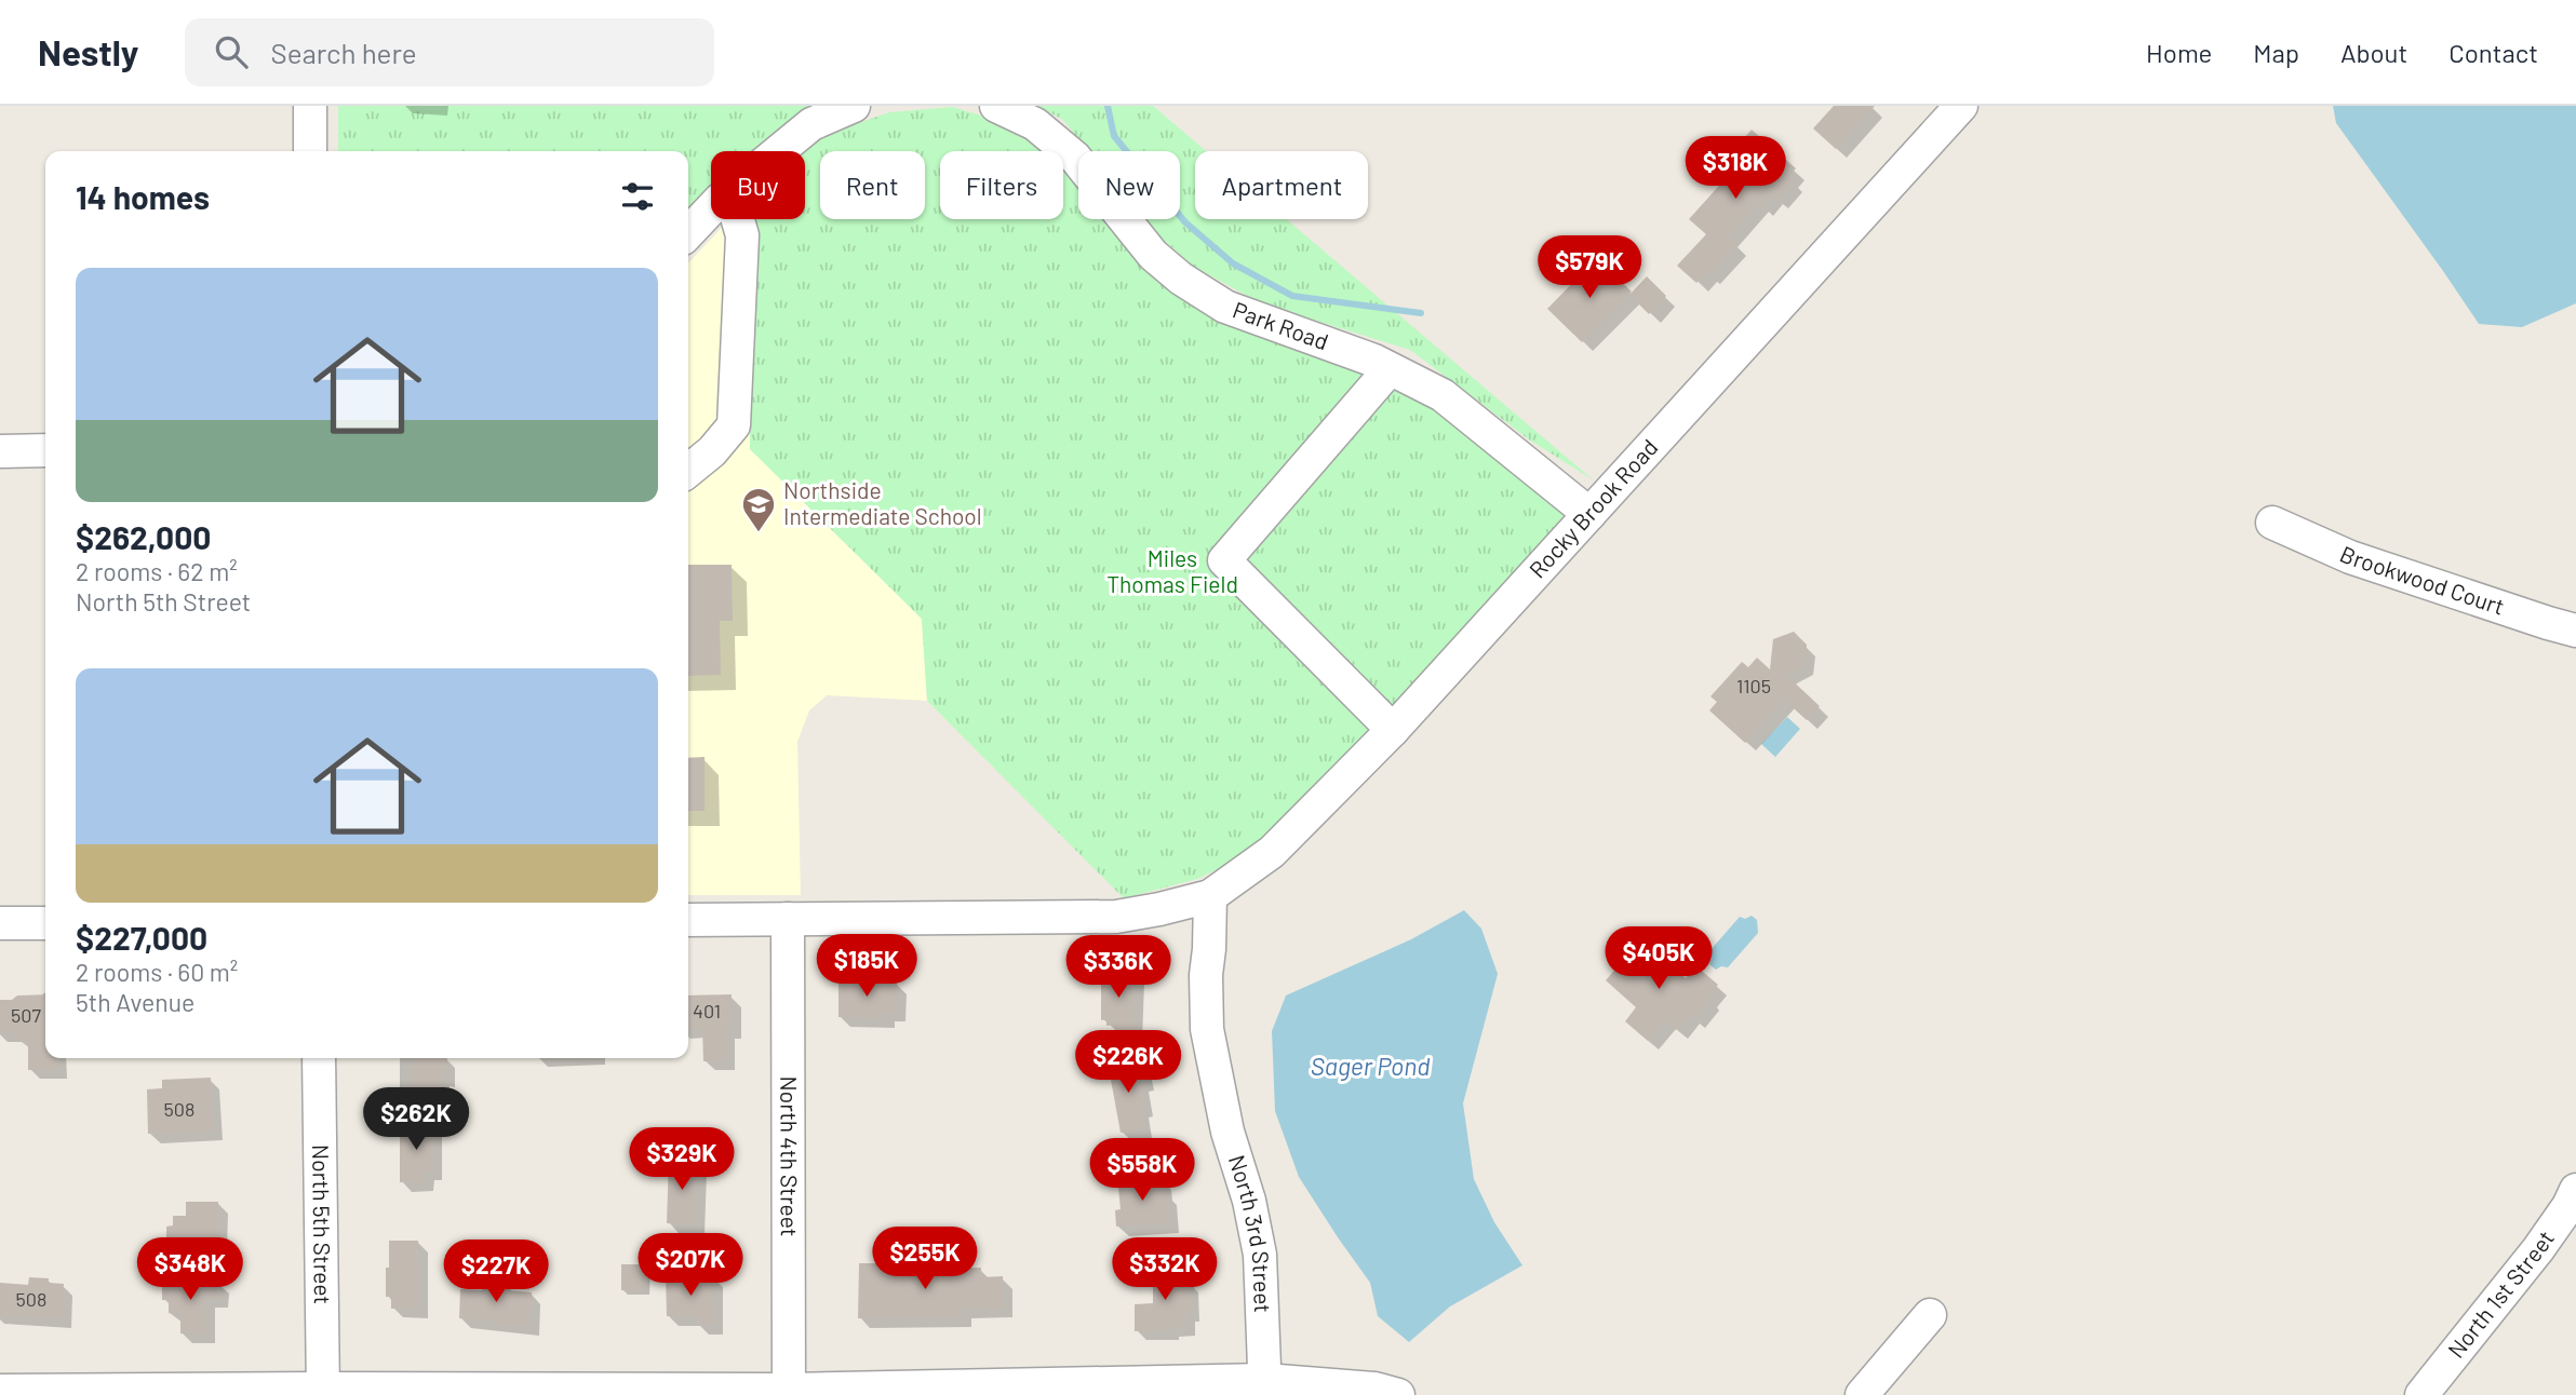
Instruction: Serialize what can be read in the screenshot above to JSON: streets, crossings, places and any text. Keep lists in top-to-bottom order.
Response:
{
  "streets": {
    "street": [
      "Park Road",
      "Rocky Brook Road",
      "Brookwood Court",
      "North 4th Street",
      "North 5th Street",
      "North 3rd Street",
      "North 1st Street"
    ]
  },
  "crossings": [
    ["Park Road", "Rocky Brook Road"],
    ["Rocky Brook Road", "North 3rd Street"]
  ],
  "water": ["Sager Pond"],
  "parks": ["Miles Thomas Field"],
  "places": {
    "school or university": ["Northside Intermediate School"]
  },
  "house_numbers": [
    "1105",
    "401",
    "507",
    "508",
    "508"
  ],
  "page": {
    "header": "Nestly",
    "search": "Search here",
    "nav": [
      "Home",
      "Map",
      "About",
      "Contact"
    ],
    "price": [
      "$318K",
      "$579K",
      "$405K",
      "$185K",
      "$336K",
      "$226K",
      "$262K",
      "$329K",
      "$558K",
      "$255K",
      "$207K",
      "$348K",
      "$332K",
      "$227K"
    ],
    "chip": [
      "Buy",
      "Rent",
      "Filters",
      "New",
      "Apartment"
    ],
    "heading": "14 homes",
    "list": [
      {
        "name": "$262,000",
        "note": "2 rooms · 62 m² · North 5th Street"
      },
      {
        "name": "$227,000",
        "note": "2 rooms · 60 m² · 5th Avenue"
      }
    ]
  }
}
